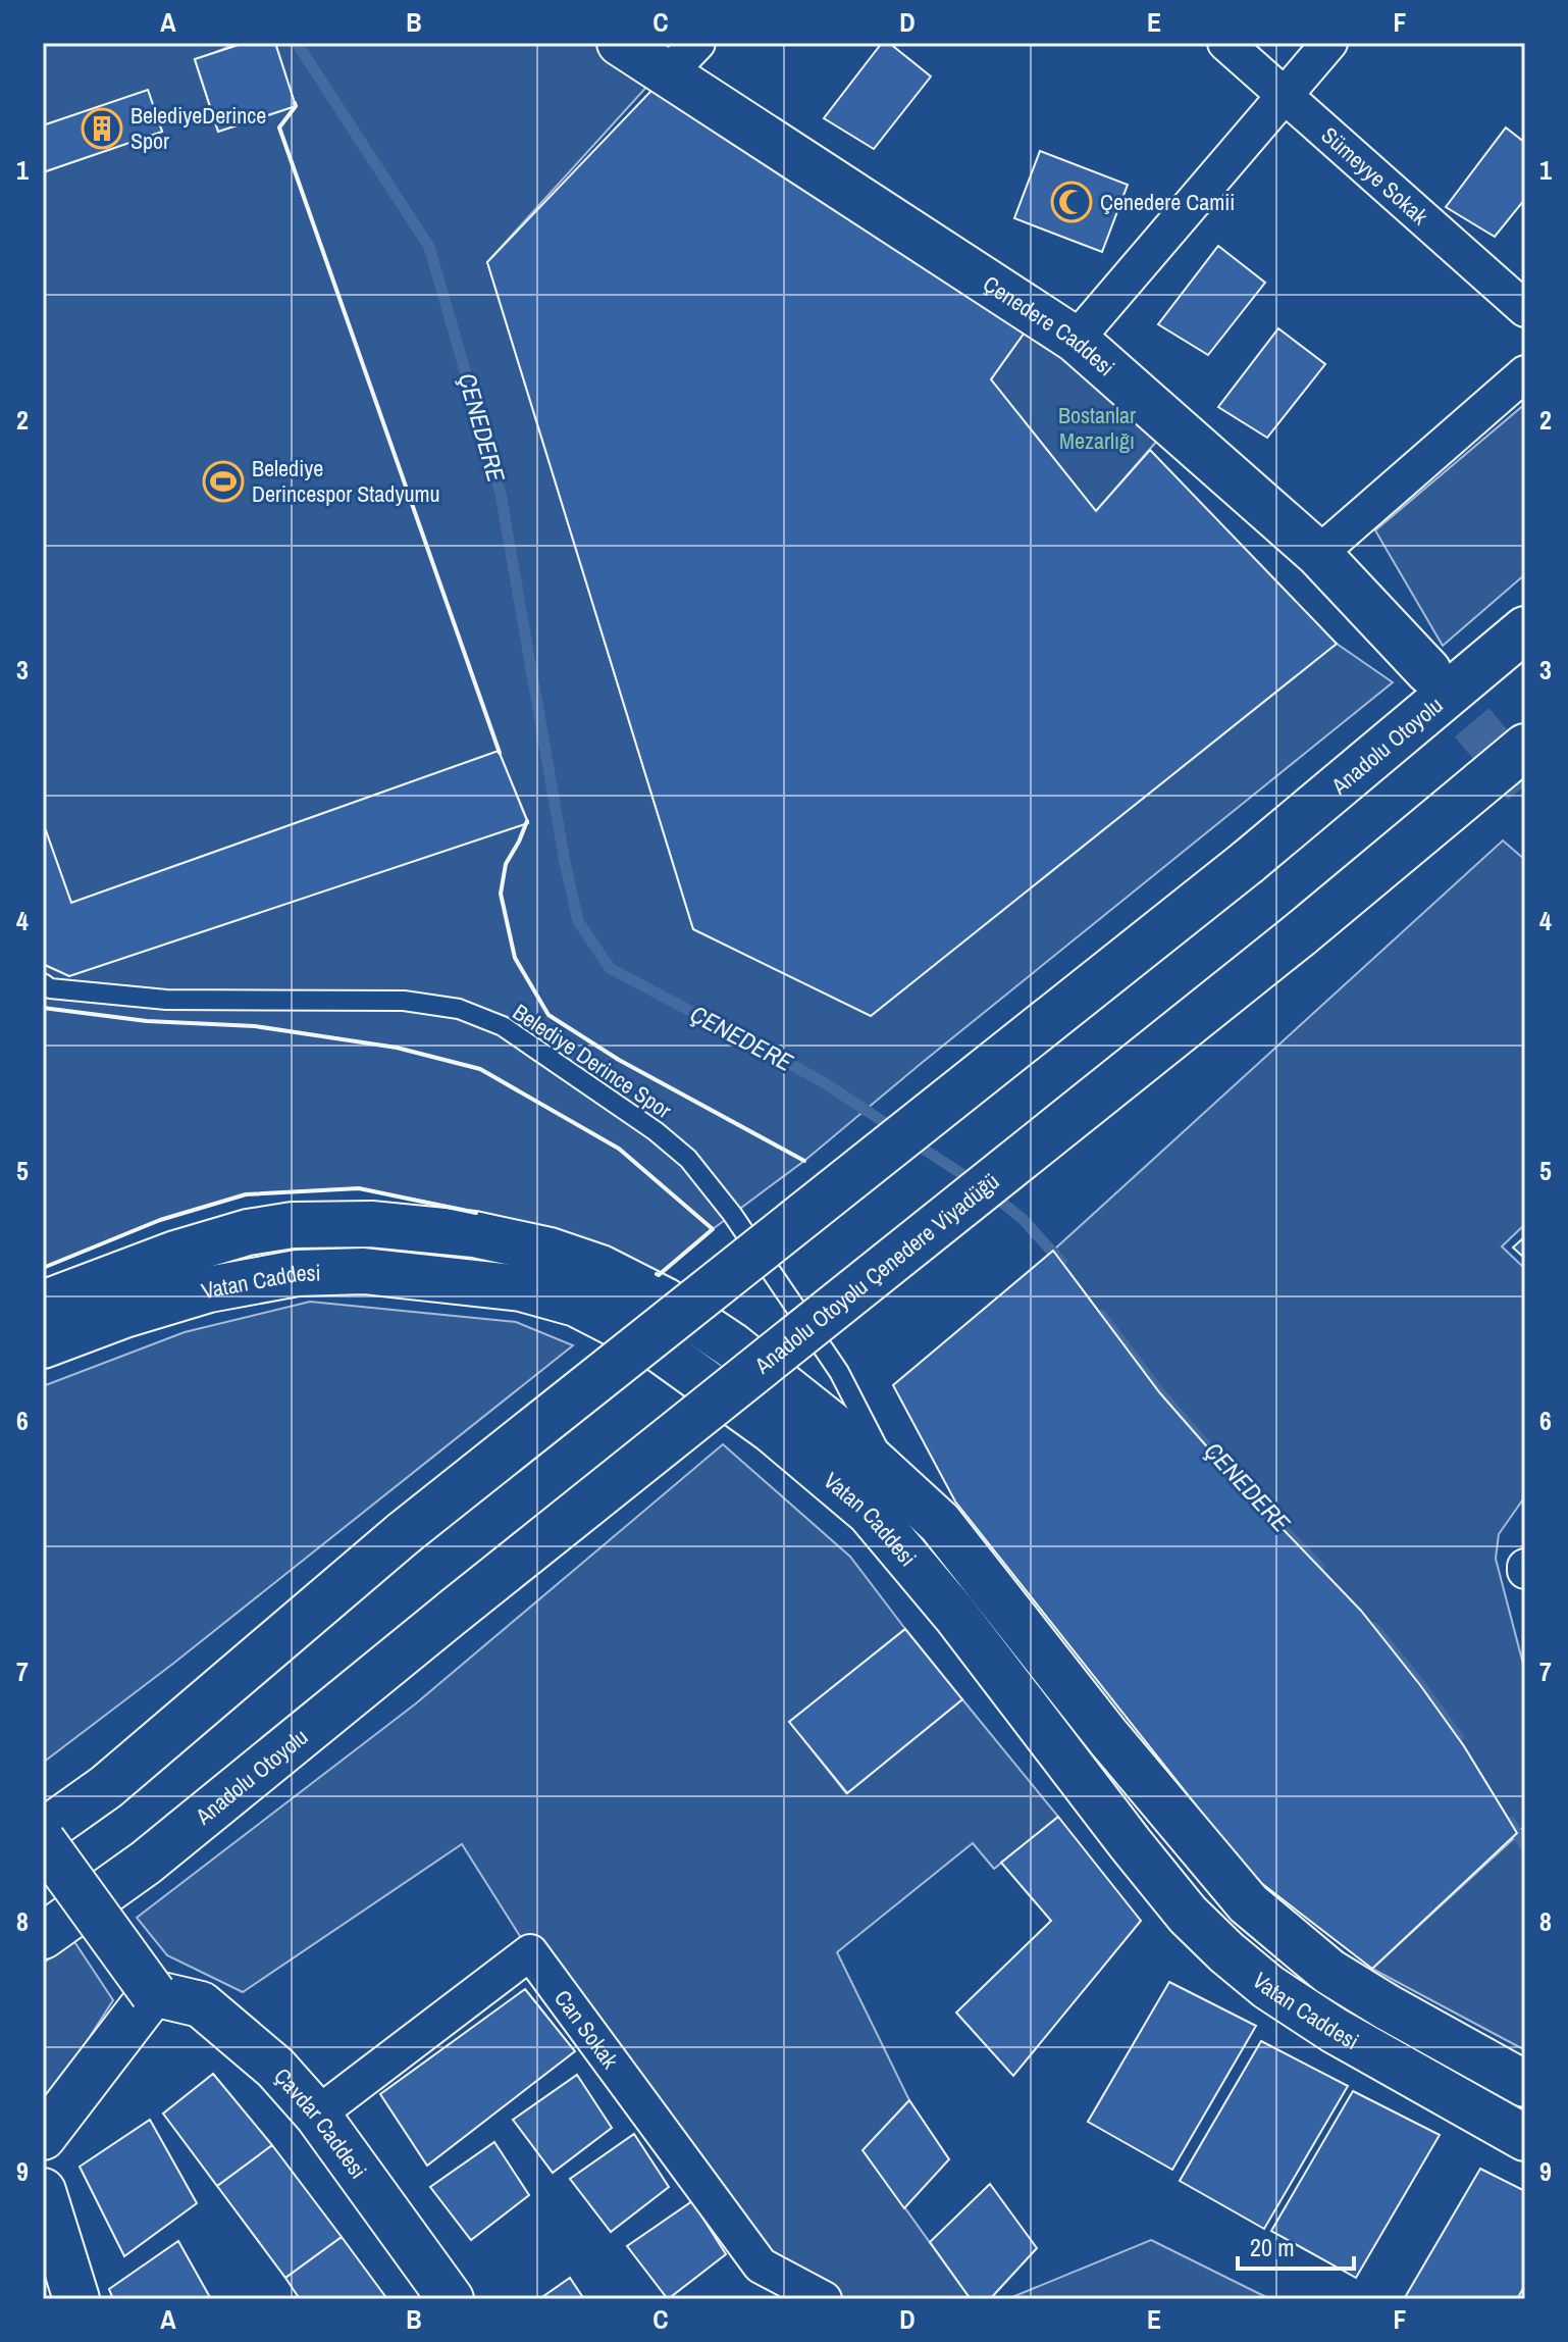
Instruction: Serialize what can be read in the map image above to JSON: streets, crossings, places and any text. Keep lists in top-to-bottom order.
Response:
{
  "streets": {
    "main road": [
      "Çenedere Caddesi",
      "Anadolu Otoyolu",
      "Anadolu Otoyolu Çenedere Viyadüğü",
      "Vatan Caddesi",
      "Çavdar Caddesi"
    ],
    "street": ["Sümeyye Sokak", "Can Sokak"],
    "lane": ["Belediye Derince Spor"]
  },
  "crossings": [
    ["Anadolu Otoyolu", "Anadolu Otoyolu Çenedere Viyadüğü"],
    ["Belediye Derince Spor", "Vatan Caddesi"],
    ["Can Sokak", "Çavdar Caddesi"]
  ],
  "water": ["ÇENEDERE"],
  "parks": ["Bostanlar Mezarlığı"],
  "places": {
    "building": ["BelediyeDerince Spor"],
    "mosque": ["Çenedere Camii"],
    "sports": ["Belediye Derincespor Stadyumu"]
  },
  "scale_bar": "20 m",
  "grid": {
    "columns": [
      "A",
      "B",
      "C",
      "D",
      "E",
      "F"
    ],
    "rows": [
      "1",
      "2",
      "3",
      "4",
      "5",
      "6",
      "7",
      "8",
      "9"
    ]
  }
}
